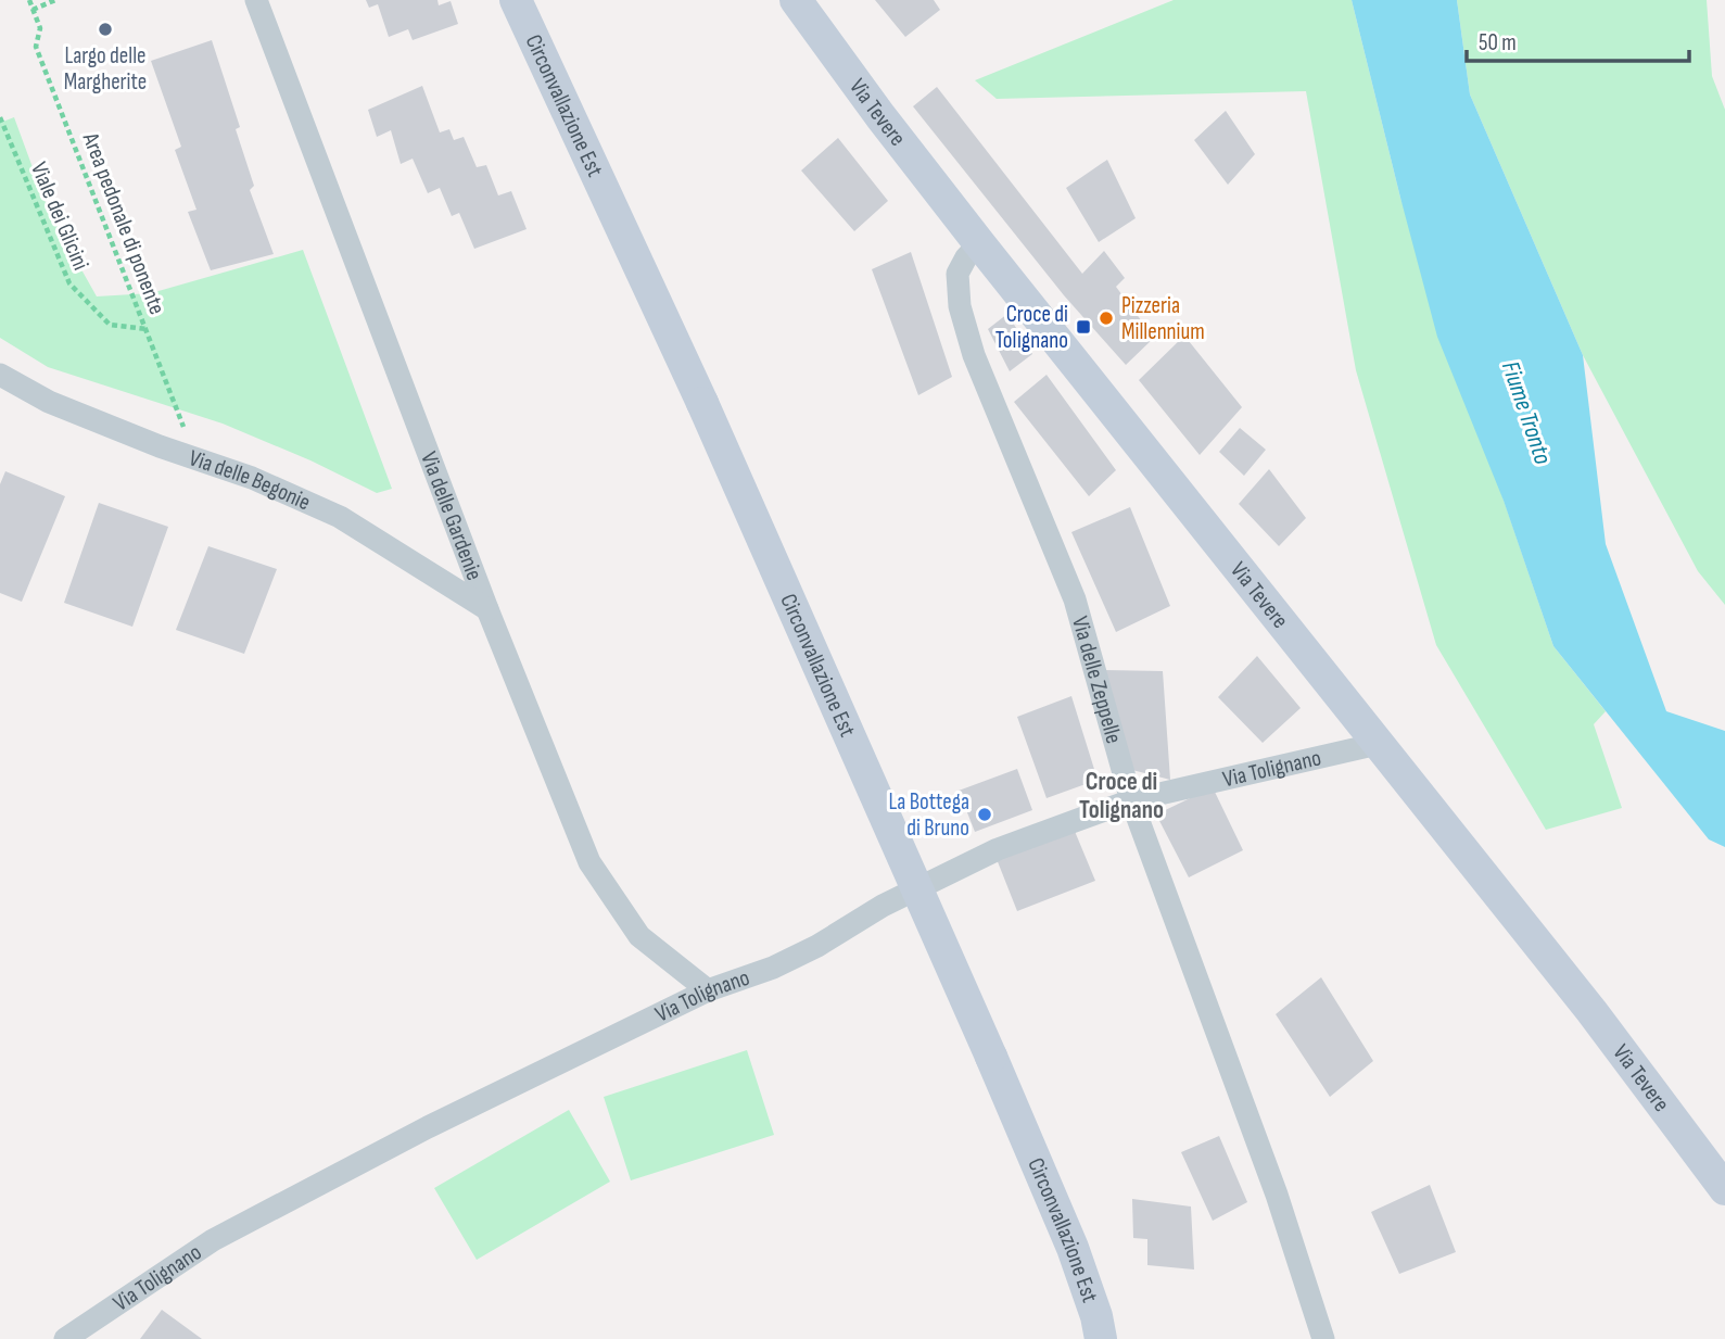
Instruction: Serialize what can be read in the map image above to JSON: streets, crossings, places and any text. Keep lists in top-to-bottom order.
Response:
{
  "streets": {
    "street": [
      "Circonvallazione Est",
      "Via Tevere",
      "Via delle Begonie",
      "Via delle Gardenie",
      "Via delle Zeppelle",
      "Via Tolignano"
    ],
    "path": ["Viale dei Glicini", "Area pedonale di ponente"]
  },
  "crossings": [
    ["Via Tevere", "Via delle Zeppelle"],
    ["Via Tevere", "Via Tolignano"],
    ["Viale dei Glicini", "Area pedonale di ponente"],
    ["Area pedonale di ponente", "Via delle Begonie"],
    ["Via delle Begonie", "Via delle Gardenie"],
    ["Via delle Gardenie", "Via Tolignano"],
    ["Via delle Zeppelle", "Via Tolignano"]
  ],
  "districts": ["Croce di Tolignano"],
  "water": ["Fiume Tronto"],
  "places": {
    "other": ["Largo delle Margherite", "Pizzeria Millennium", "La Bottega di Bruno"],
    "transit": ["Croce di Tolignano"]
  },
  "scale_bar": "50 m"
}
